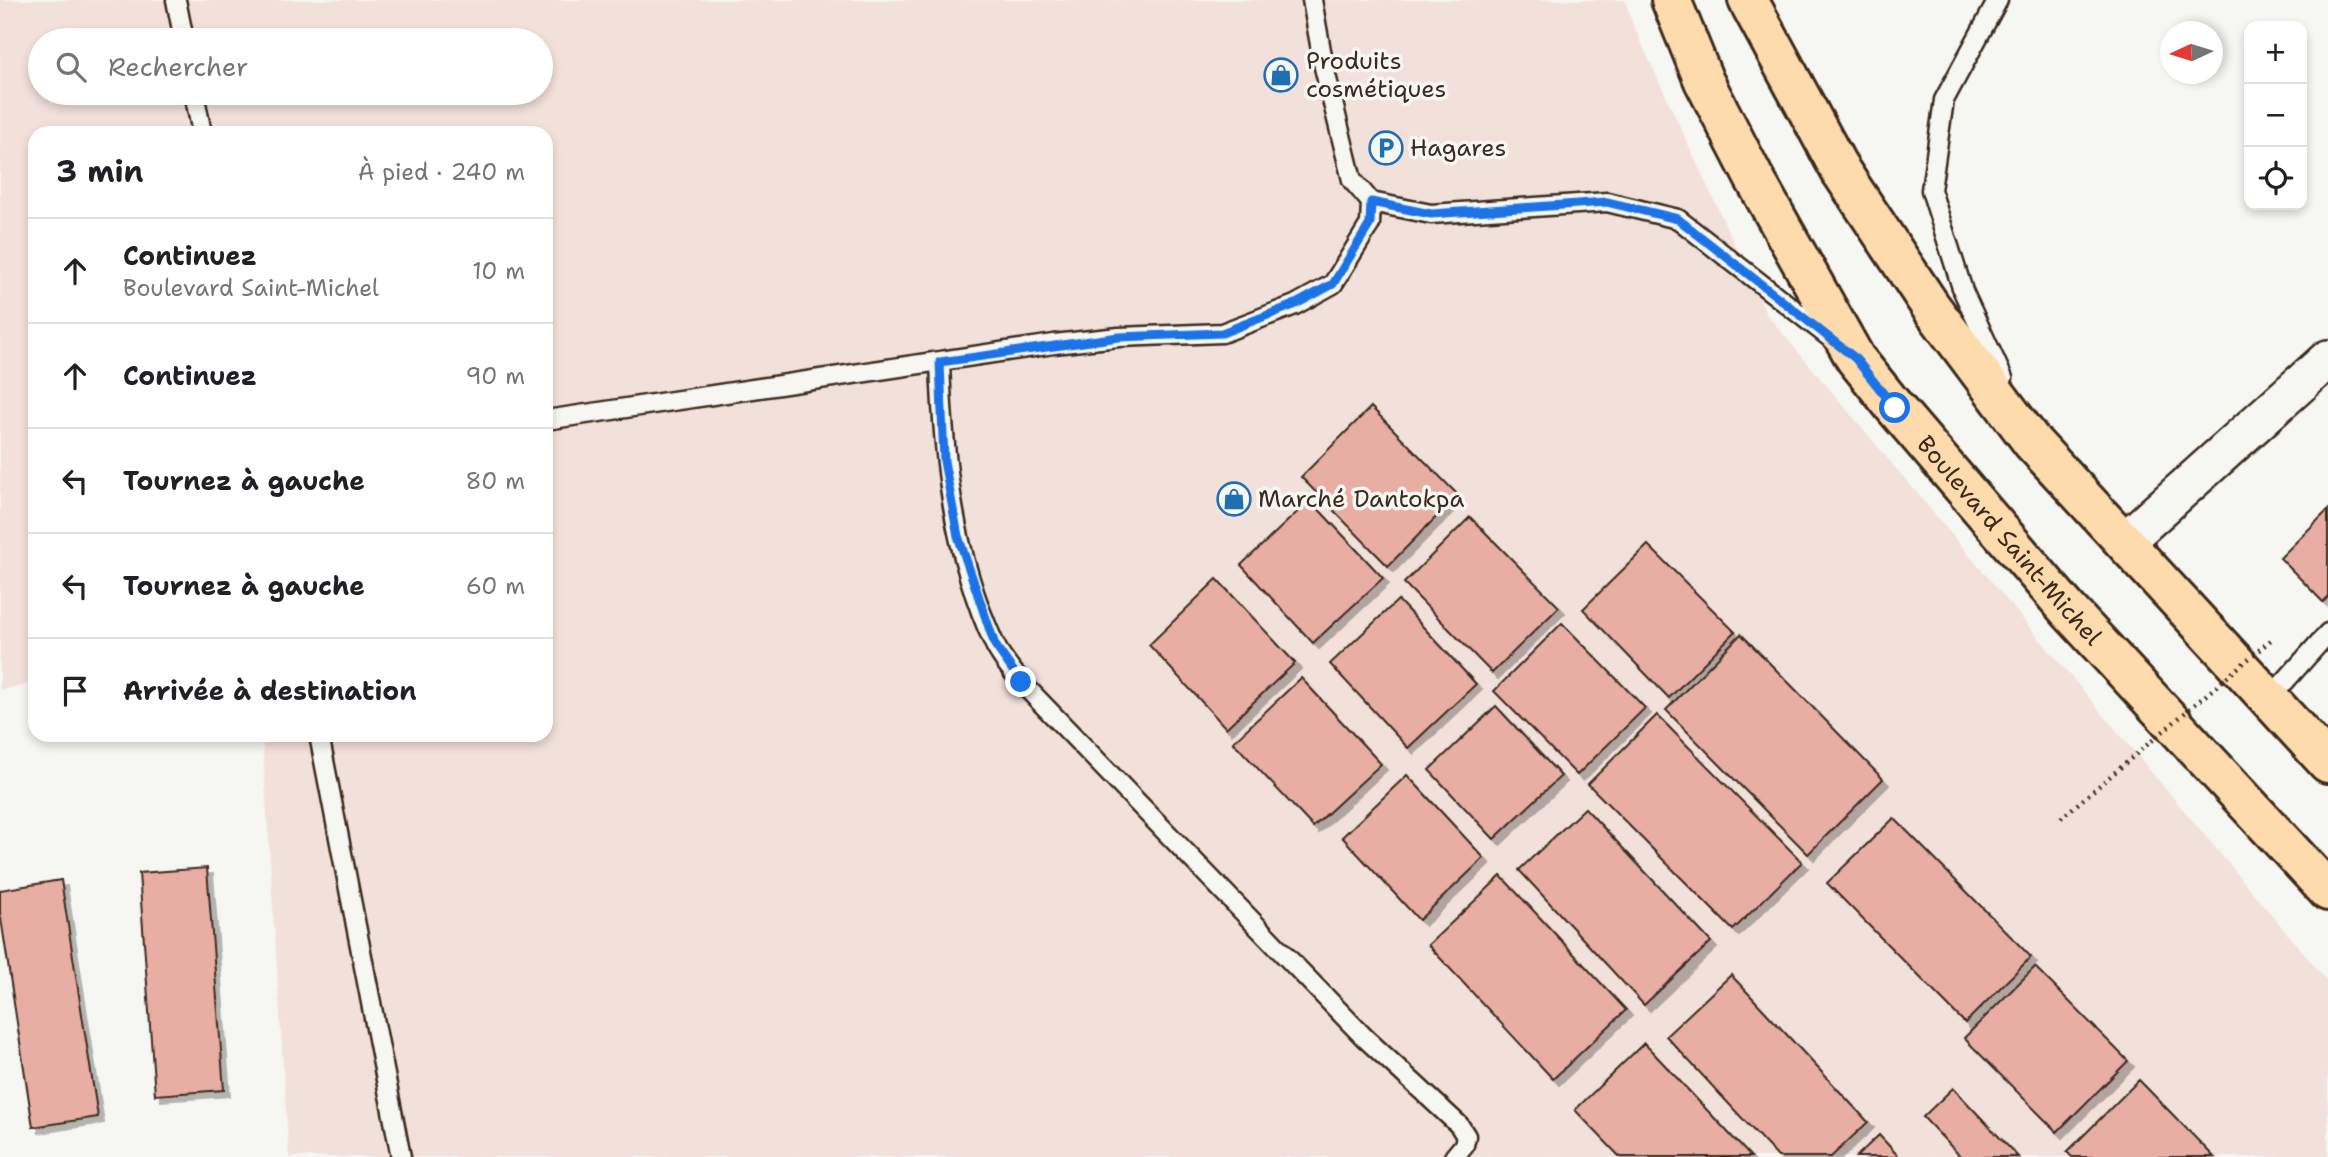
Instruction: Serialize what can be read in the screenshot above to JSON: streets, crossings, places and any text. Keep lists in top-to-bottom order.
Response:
{
  "streets": {
    "main road": ["Boulevard Saint-Michel"]
  },
  "places": {
    "shop": ["Produits cosmétiques", "Marché Dantokpa"],
    "parking": ["Hagares"]
  },
  "north": "left",
  "page": {
    "map_buttons": ["+", "−"],
    "search": "Rechercher",
    "heading": ["3 min", "À pied · 240 m"],
    "list": [
      ["Continuez", "Boulevard Saint-Michel", "10 m"],
      ["Continuez", "90 m"],
      ["Tournez à gauche", "80 m"],
      ["Tournez à gauche", "60 m"],
      "Arrivée à destination"
    ]
  }
}
